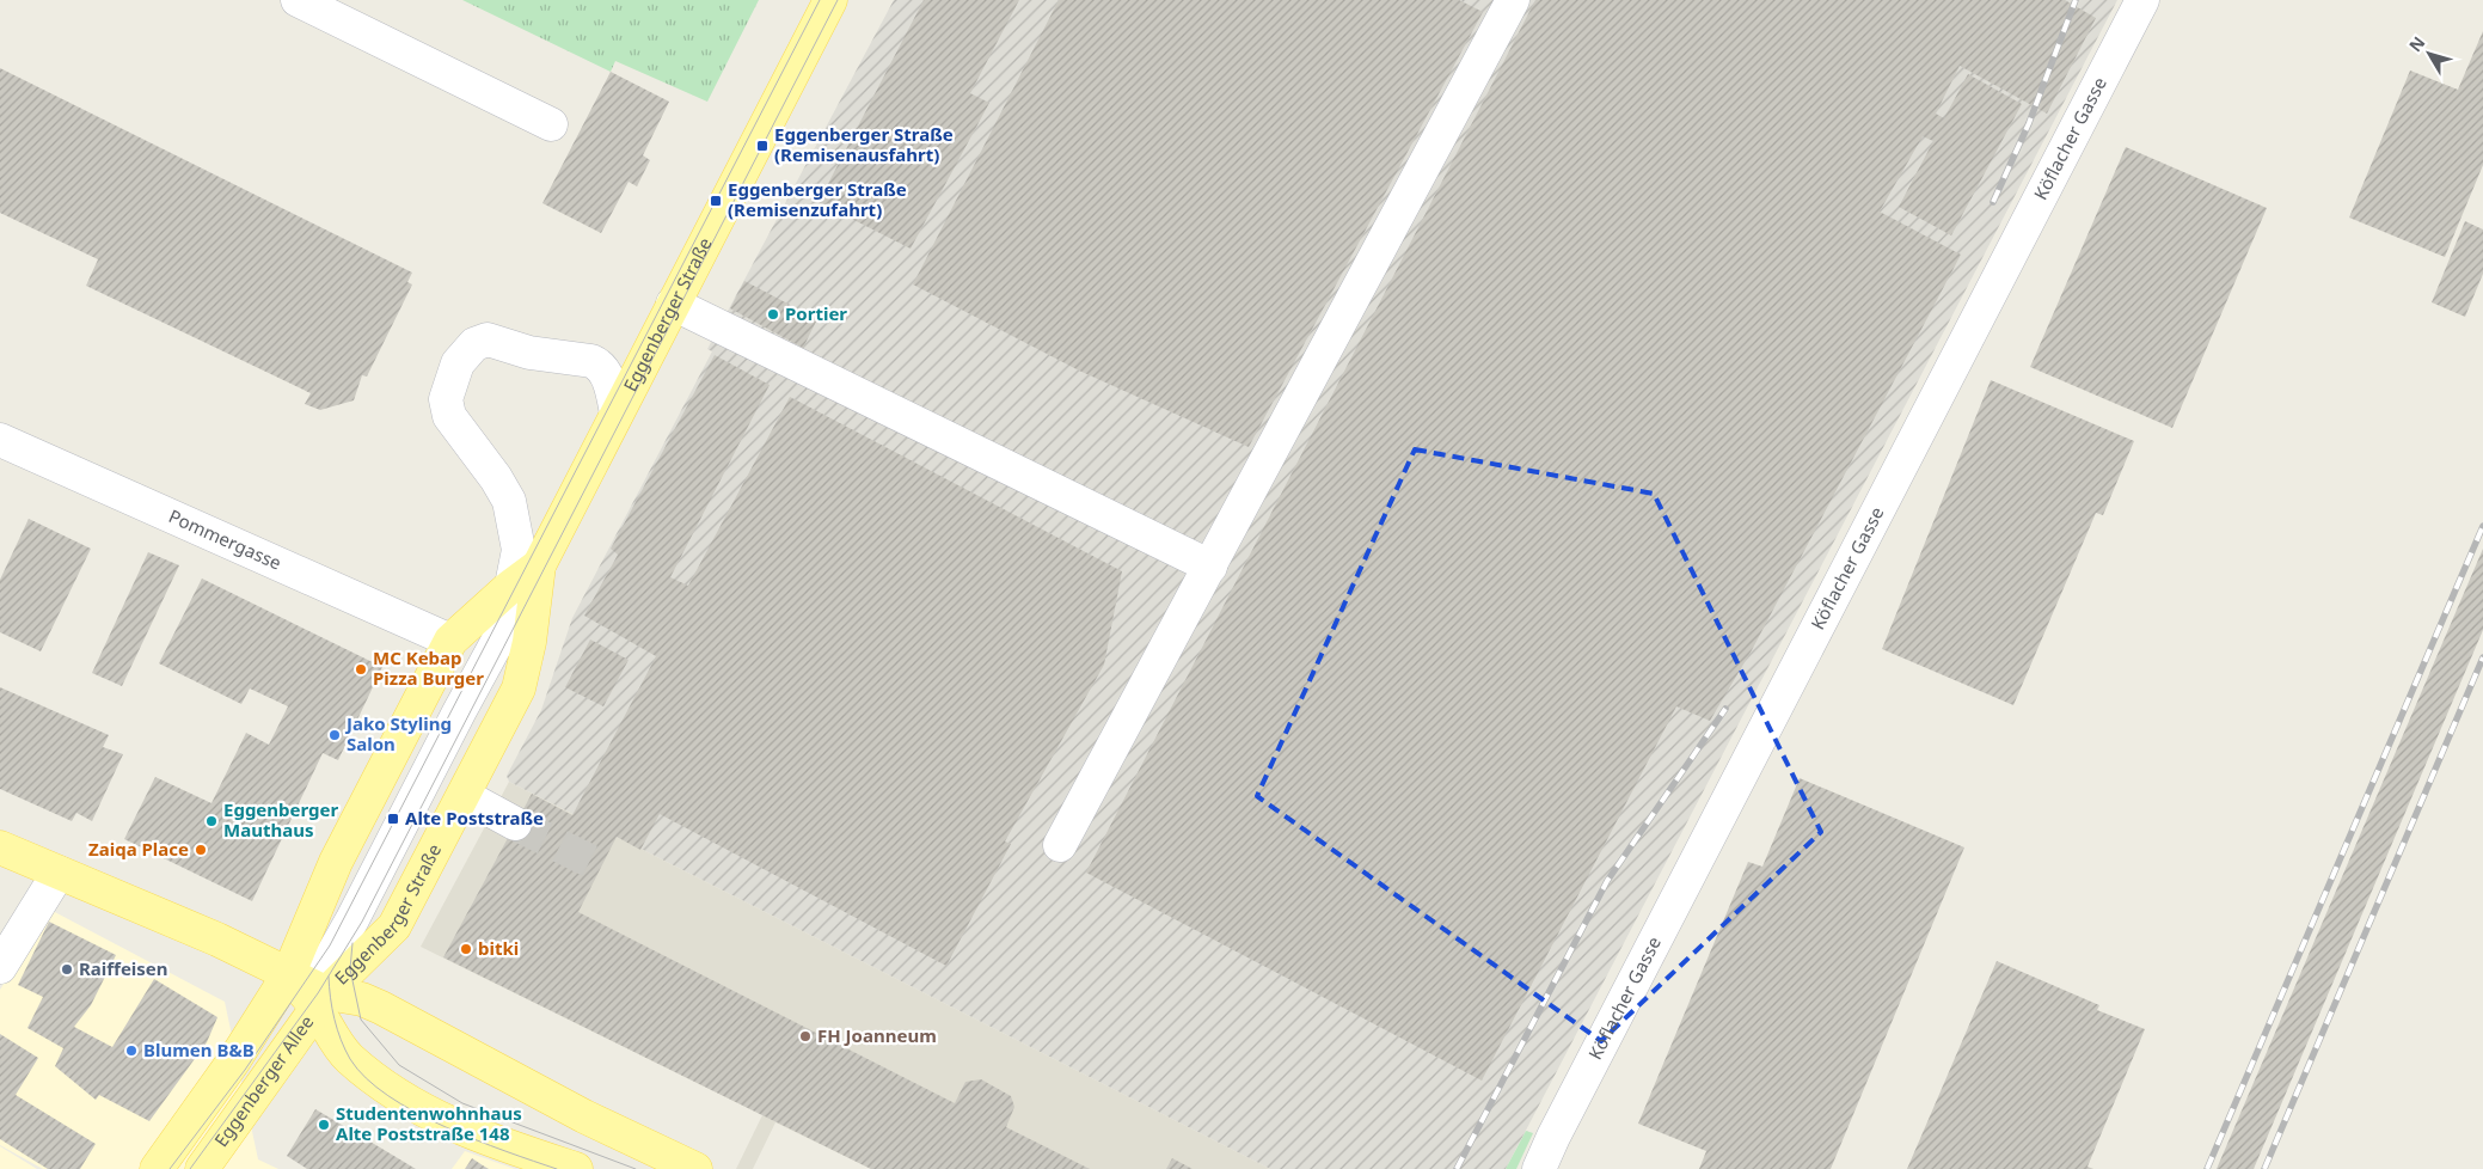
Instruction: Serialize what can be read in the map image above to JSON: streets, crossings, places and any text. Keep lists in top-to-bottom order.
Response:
{
  "streets": {
    "main road": ["Eggenberger Straße", "Eggenberger Allee"],
    "street": ["Köflacher Gasse", "Pommergasse"]
  },
  "crossings": [
    ["Eggenberger Straße", "Pommergasse"],
    ["Eggenberger Straße", "Eggenberger Allee"]
  ],
  "places": {
    "transit": ["Eggenberger Straße (Remisenausfahrt)", "Eggenberger Straße (Remisenzufahrt)", "Alte Poststraße"],
    "other": [
      "Portier",
      "MC Kebap Pizza Burger",
      "Jako Styling Salon",
      "Eggenberger Mauthaus",
      "Zaiqa Place",
      "bitki",
      "Raiffeisen",
      "FH Joanneum",
      "Blumen B&B",
      "Studentenwohnhaus Alte Poststraße 148"
    ]
  },
  "north": "top left"
}
